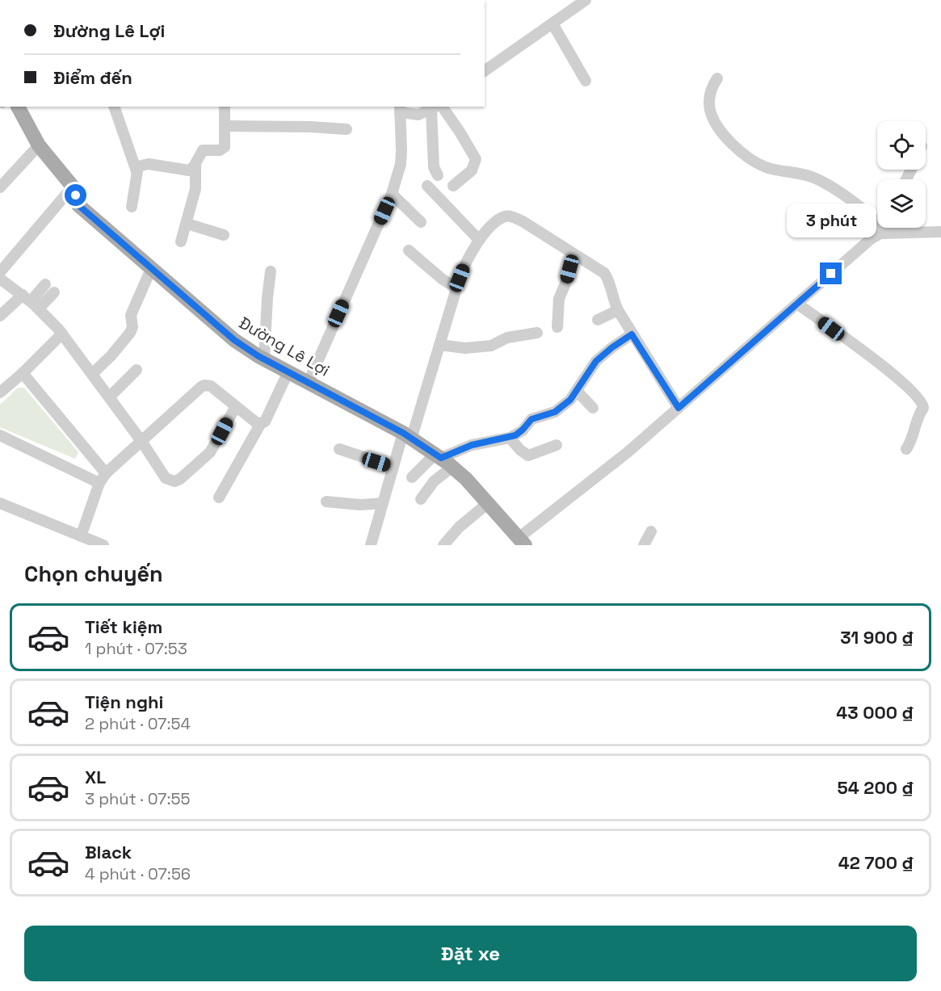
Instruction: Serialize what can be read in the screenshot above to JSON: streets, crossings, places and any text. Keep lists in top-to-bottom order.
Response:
{
  "streets": {
    "main road": ["Đường Lê Lợi"]
  },
  "page": {
    "banner": ["Đường Lê Lợi", "Điểm đến"],
    "bubble": "3 phút",
    "heading": "Chọn chuyến",
    "list": [
      {
        "name": "Tiết kiệm",
        "note": "1 phút · 07:53",
        "value": "31 900 ₫"
      },
      {
        "name": "Tiện nghi",
        "note": "2 phút · 07:54",
        "value": "43 000 ₫"
      },
      {
        "name": "XL",
        "note": "3 phút · 07:55",
        "value": "54 200 ₫"
      },
      {
        "name": "Black",
        "note": "4 phút · 07:56",
        "value": "42 700 ₫"
      }
    ],
    "buttons": "Đặt xe"
  }
}
